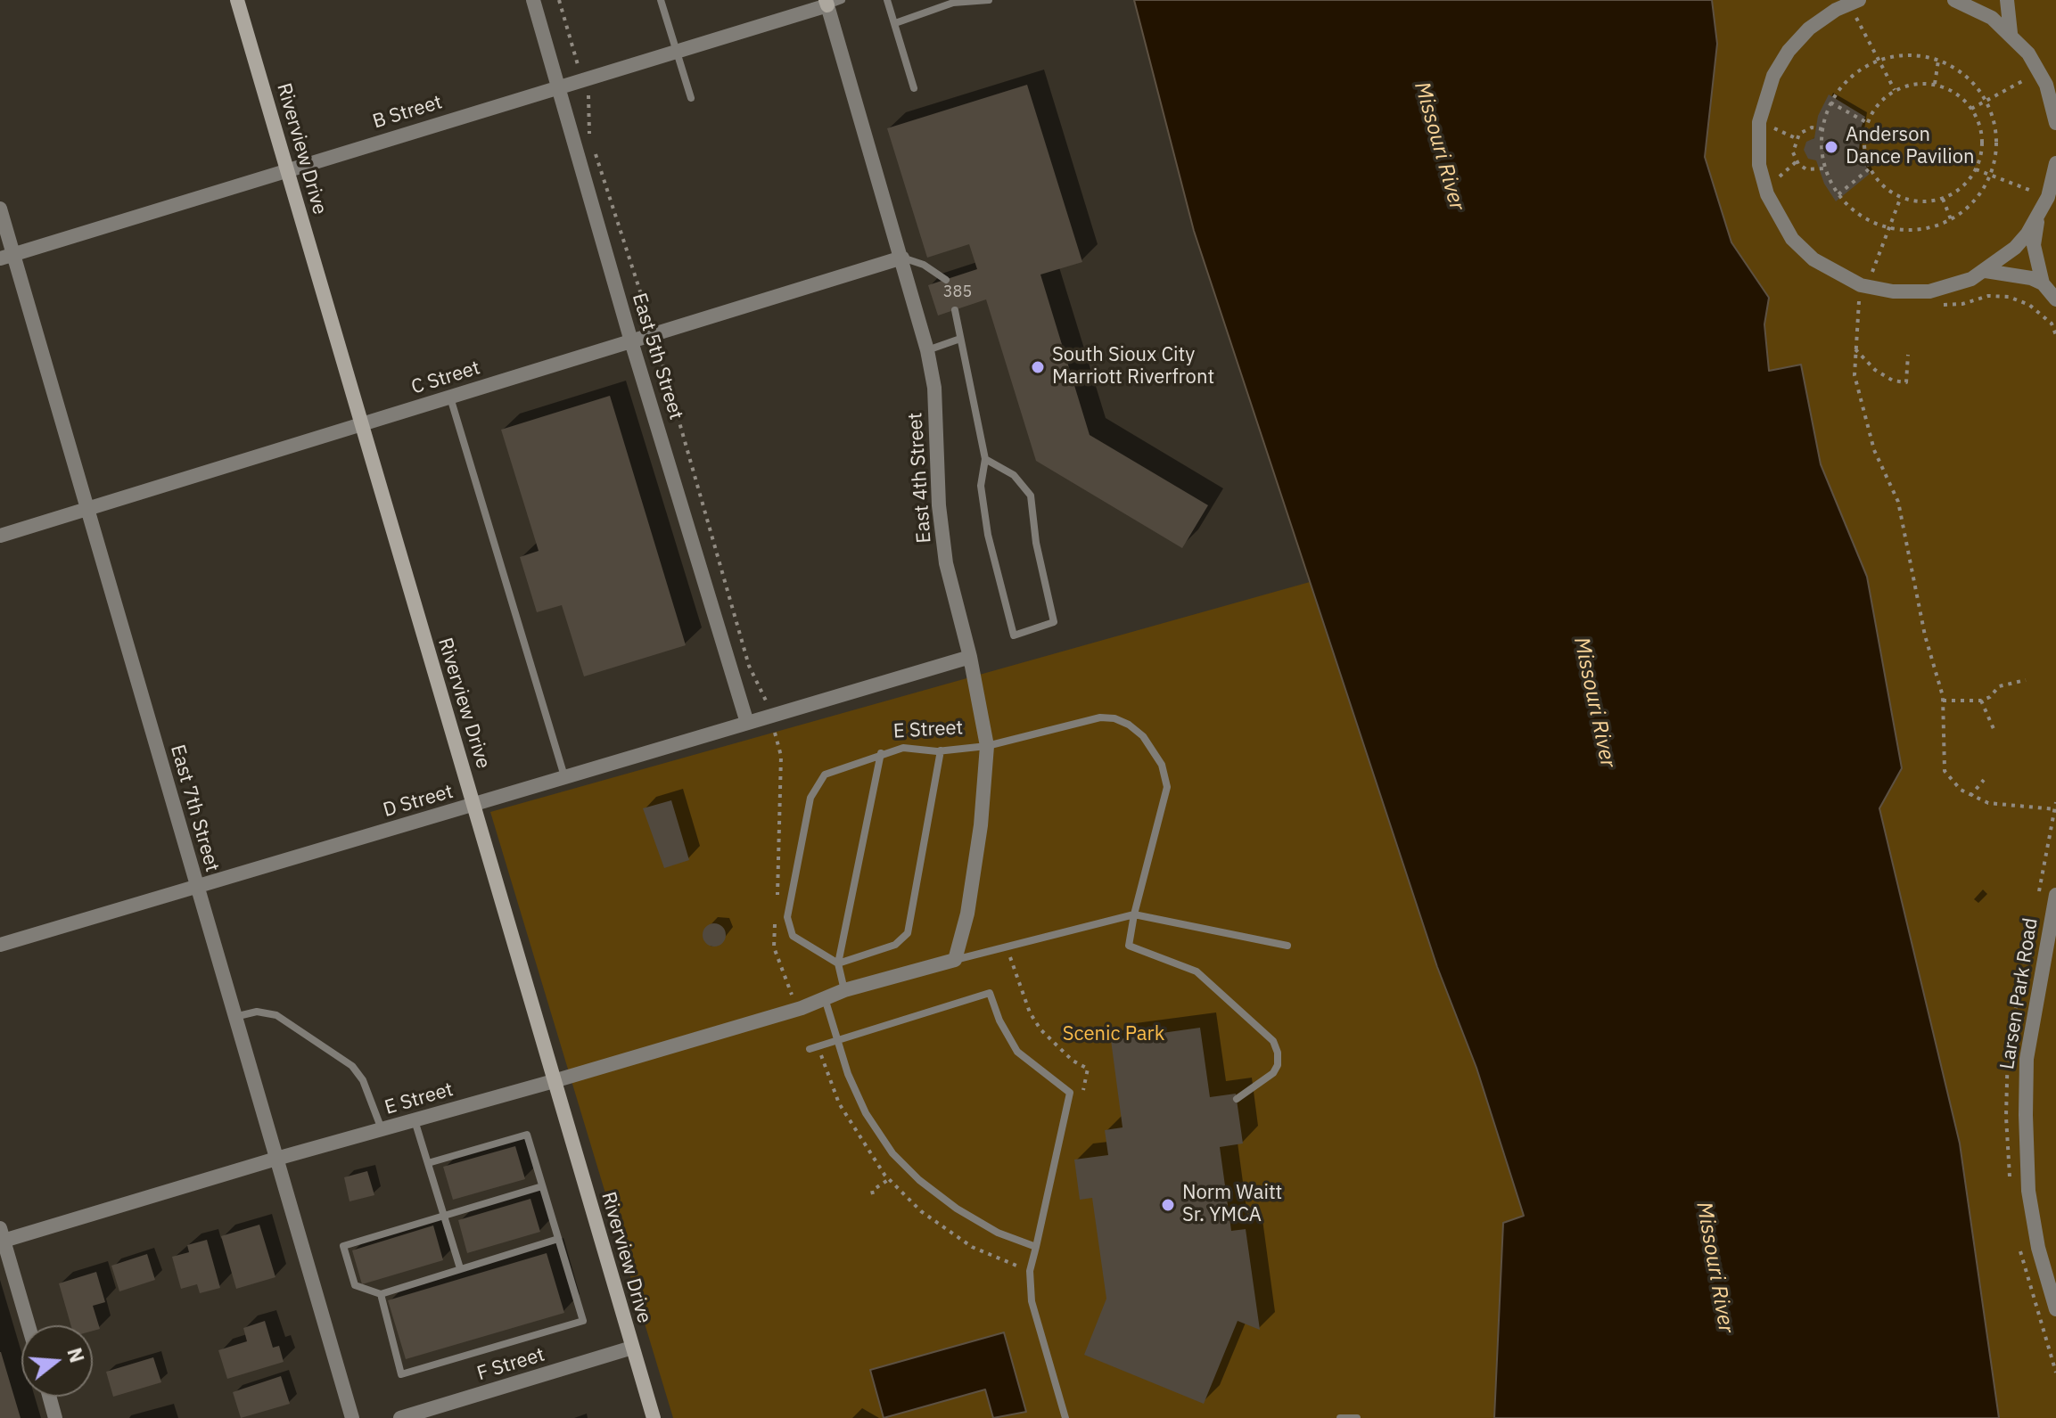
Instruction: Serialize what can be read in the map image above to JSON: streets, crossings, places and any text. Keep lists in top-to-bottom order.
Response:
{
  "streets": {
    "main road": ["Riverview Drive"],
    "street": [
      "B Street",
      "East 5th Street",
      "C Street",
      "East 4th Street",
      "E Street",
      "D Street",
      "East 7th Street",
      "Larsen Park Road",
      "F Street"
    ]
  },
  "crossings": [
    ["B Street", "Riverview Drive"],
    ["B Street", "East 5th Street"],
    ["B Street", "East 4th Street"],
    ["B Street", "East 7th Street"],
    ["Riverview Drive", "C Street"],
    ["Riverview Drive", "E Street"],
    ["Riverview Drive", "D Street"],
    ["Riverview Drive", "F Street"],
    ["East 5th Street", "C Street"],
    ["East 5th Street", "D Street"],
    ["C Street", "East 4th Street"],
    ["C Street", "East 7th Street"],
    ["East 4th Street", "E Street"],
    ["East 4th Street", "D Street"],
    ["E Street", "East 7th Street"],
    ["D Street", "East 7th Street"]
  ],
  "water": ["Missouri River"],
  "parks": ["Scenic Park"],
  "places": ["Anderson Dance Pavilion", "South Sioux City Marriott Riverfront", "Norm Waitt Sr. YMCA"],
  "house_numbers": ["385"],
  "north": "right"
}
